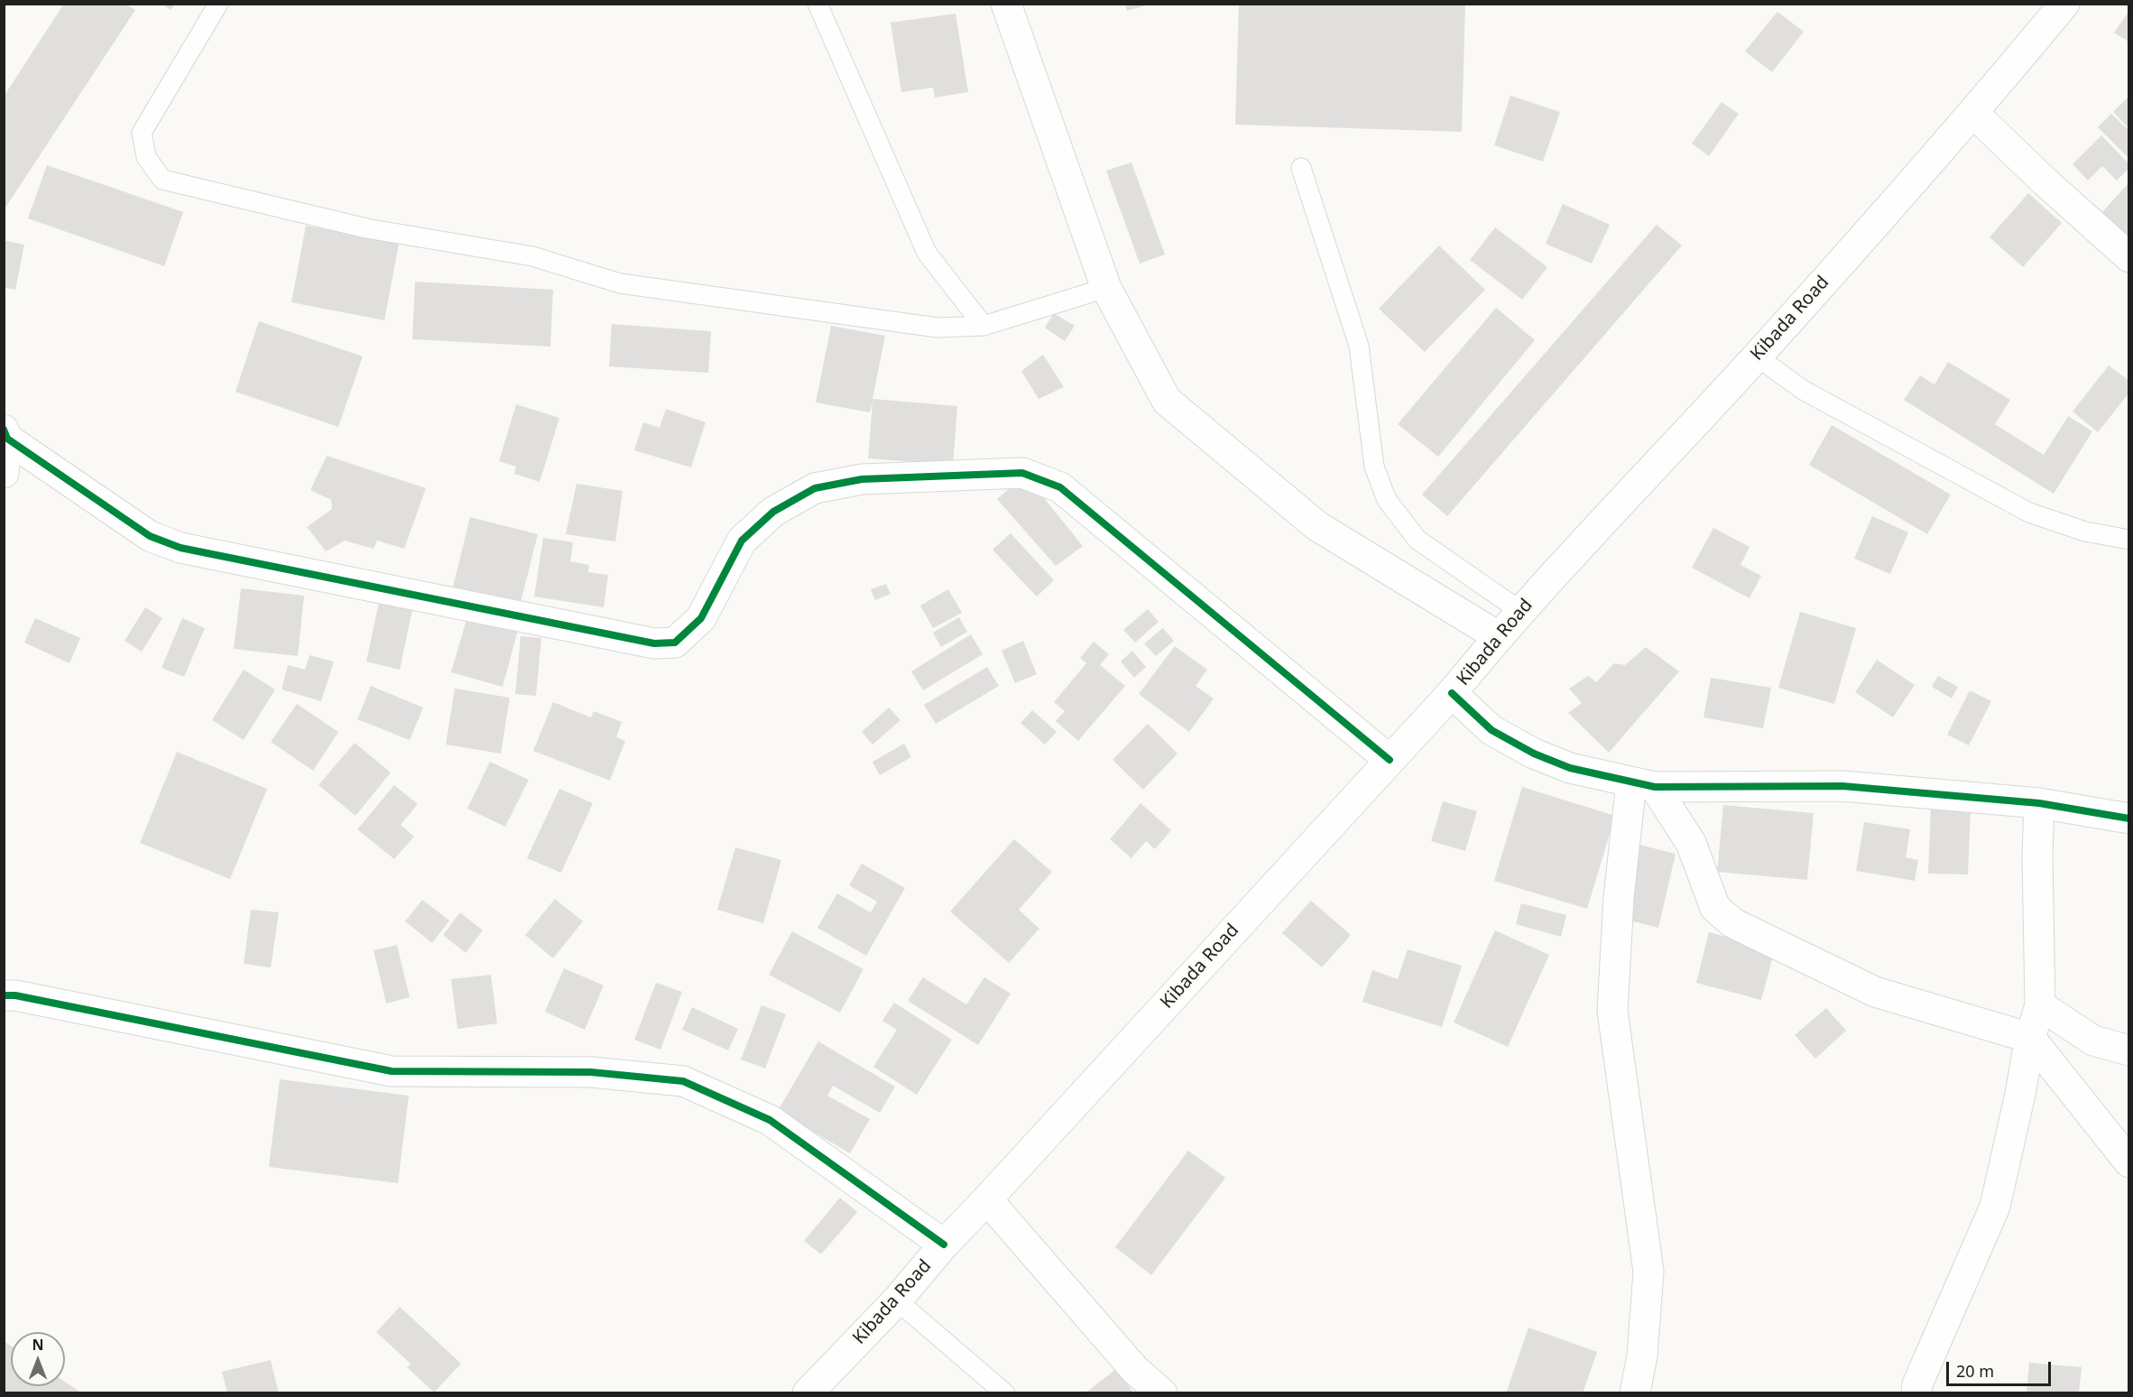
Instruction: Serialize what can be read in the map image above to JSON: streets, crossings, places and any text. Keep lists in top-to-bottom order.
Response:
{
  "streets": {
    "street": ["Kibada Road"]
  },
  "scale_bar": "20 m",
  "north": "top"
}
